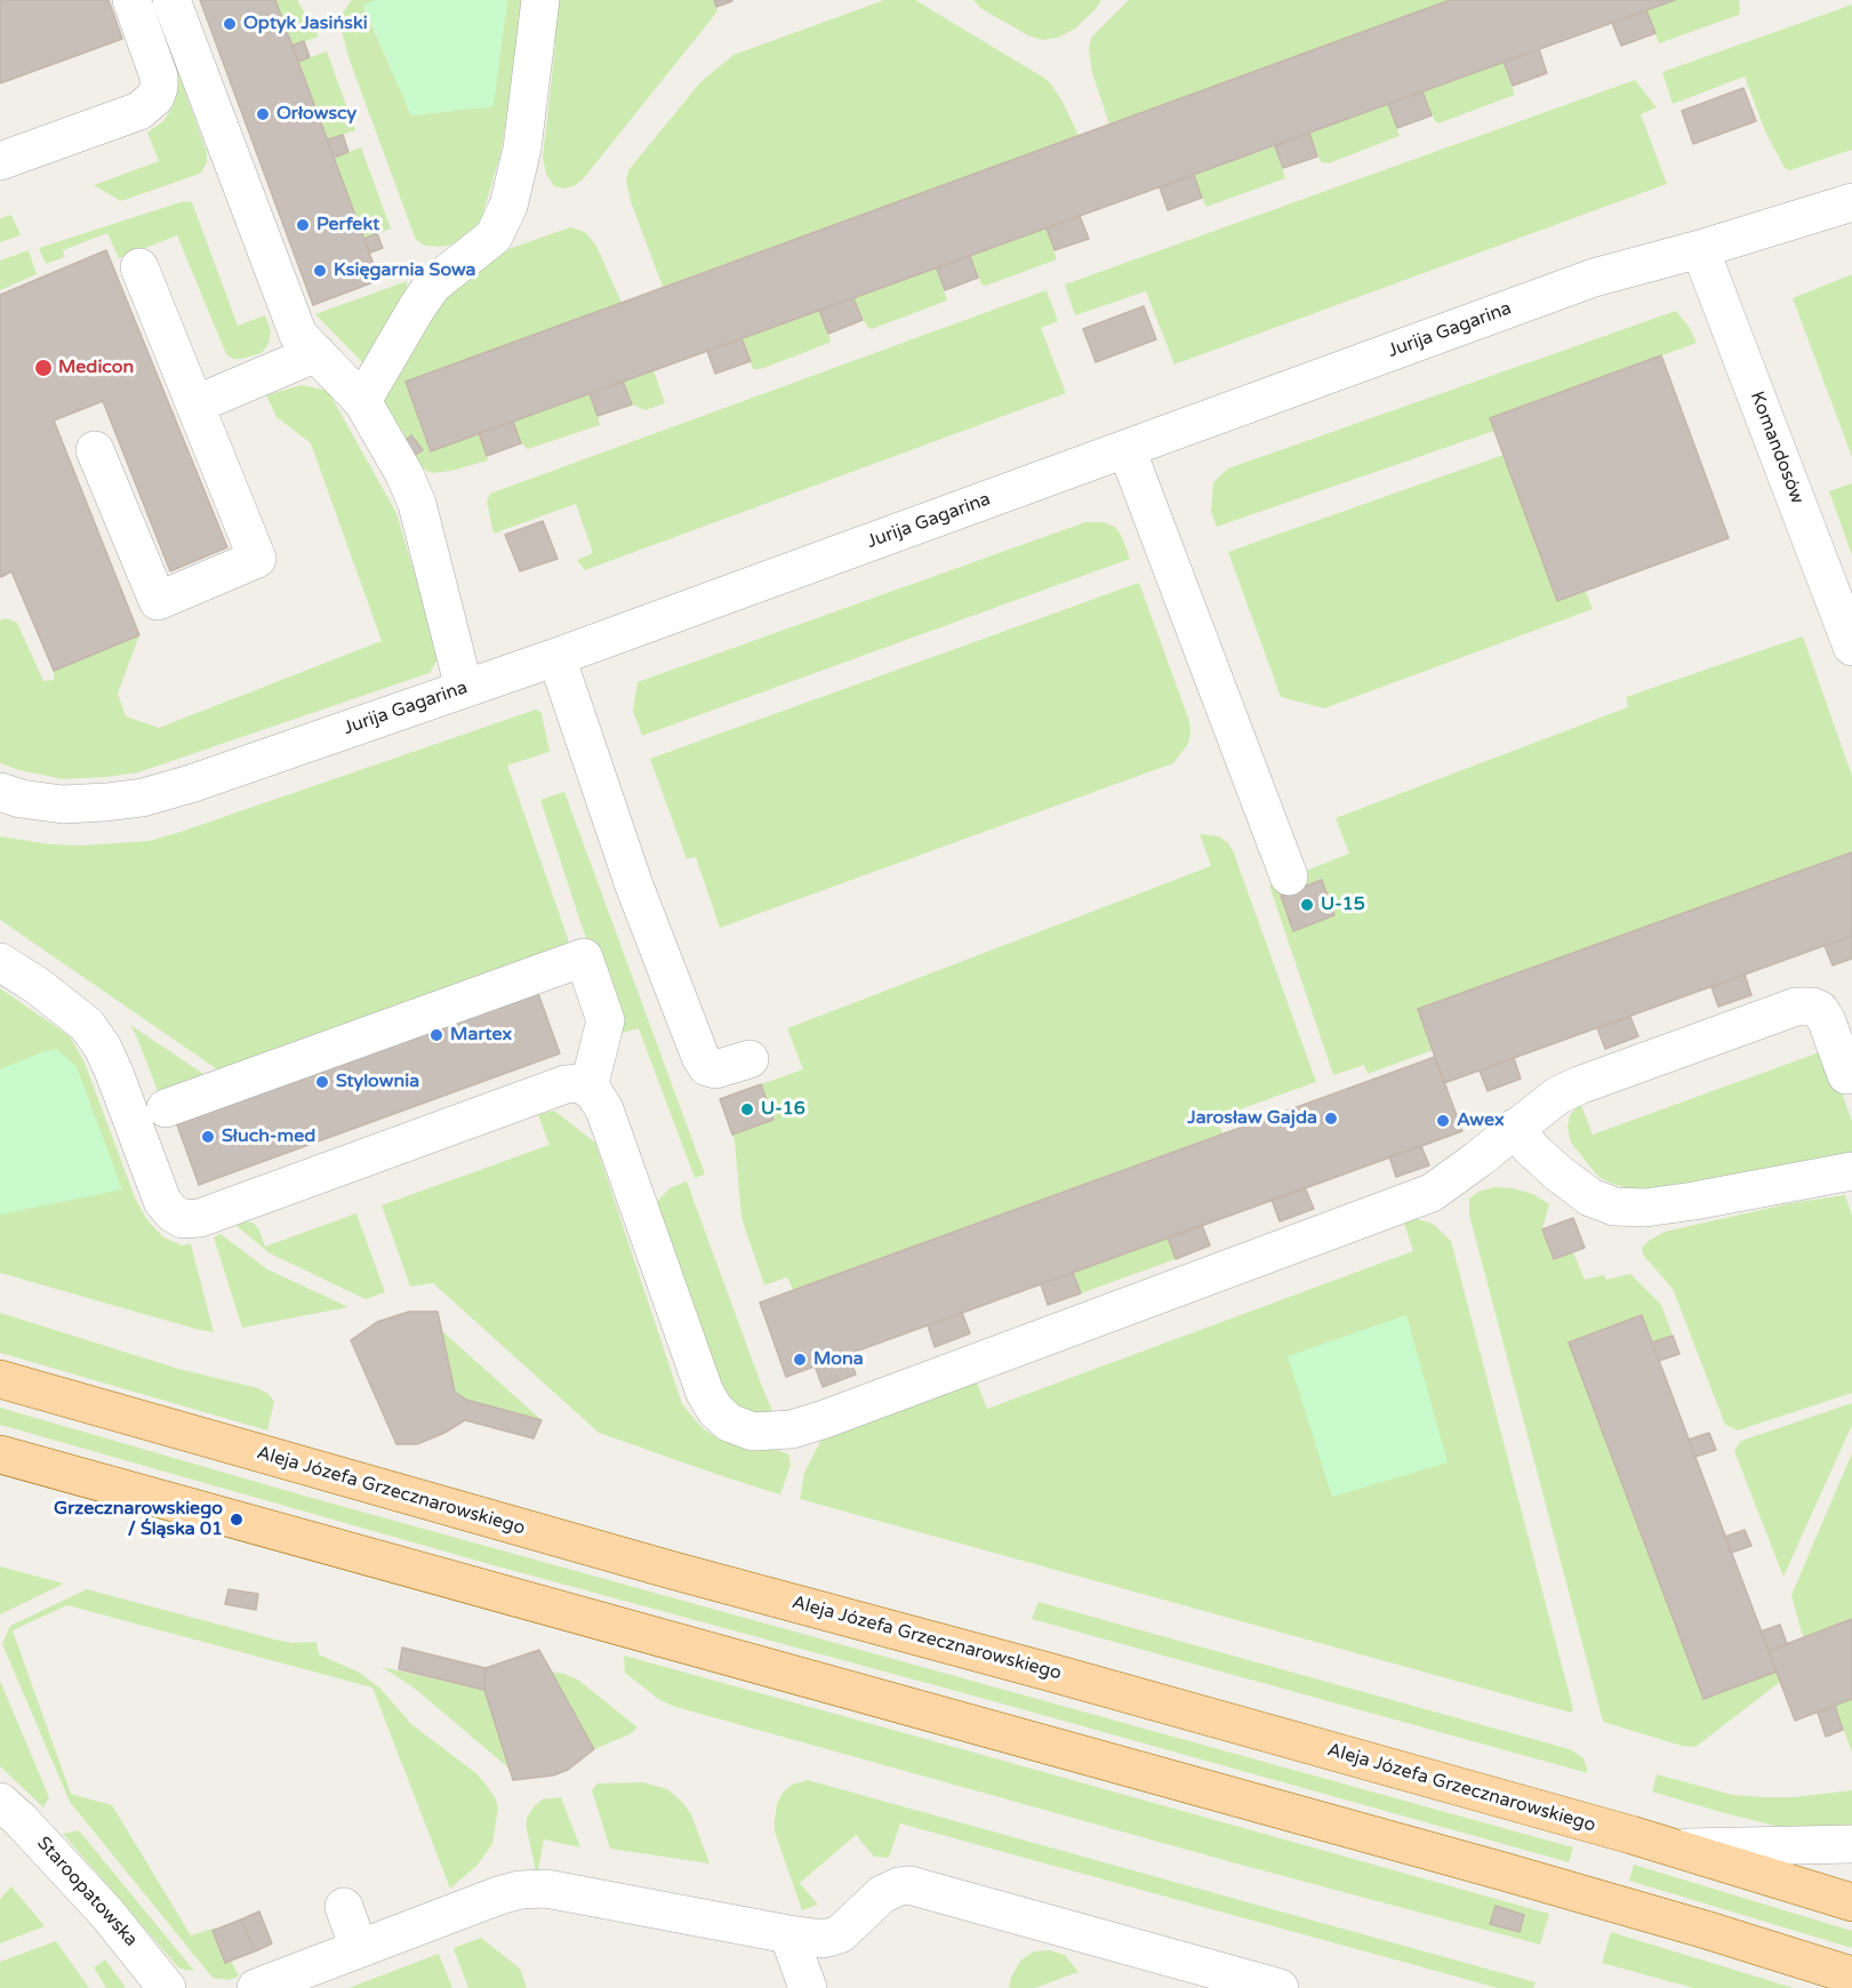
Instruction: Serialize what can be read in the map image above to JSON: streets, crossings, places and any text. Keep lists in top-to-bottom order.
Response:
{
  "streets": {
    "main road": ["Aleja Józefa Grzecznarowskiego"],
    "street": ["Jurija Gagarina", "Komandosów", "Staroopatowska"]
  },
  "crossings": [
    ["Jurija Gagarina", "Komandosów"]
  ],
  "places": [
    "Optyk Jasiński",
    "Orłowscy",
    "Perfekt",
    "Księgarnia Sowa",
    "Medicon",
    "U-15",
    "Martex",
    "Stylownia",
    "U-16",
    "Jarosław Gajda",
    "Awex",
    "Słuch-med",
    "Mona",
    "Grzecznarowskiego / Śląska 01"
  ]
}
